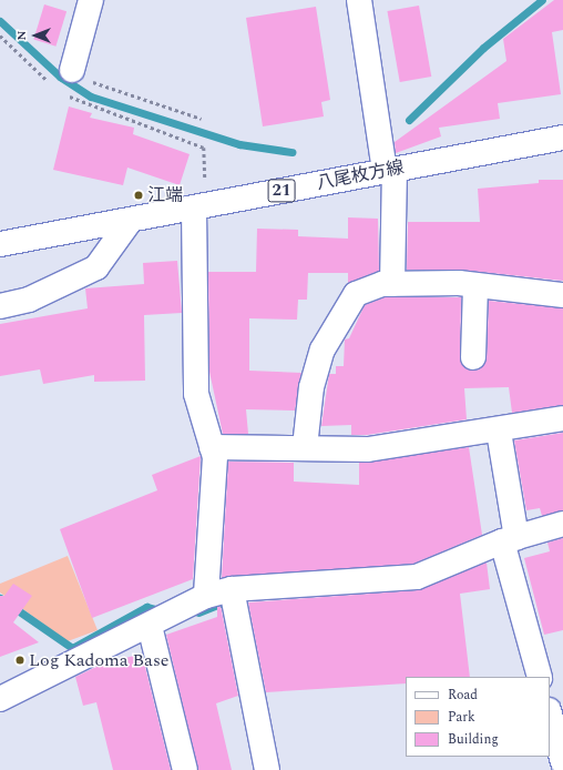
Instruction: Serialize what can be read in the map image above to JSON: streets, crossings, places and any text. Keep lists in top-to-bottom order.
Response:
{
  "streets": {
    "street": ["八尾枚方線", "21"]
  },
  "places": ["江端", "Log Kadoma Base"],
  "legend": ["Road", "Park", "Building"],
  "north": "left"
}
